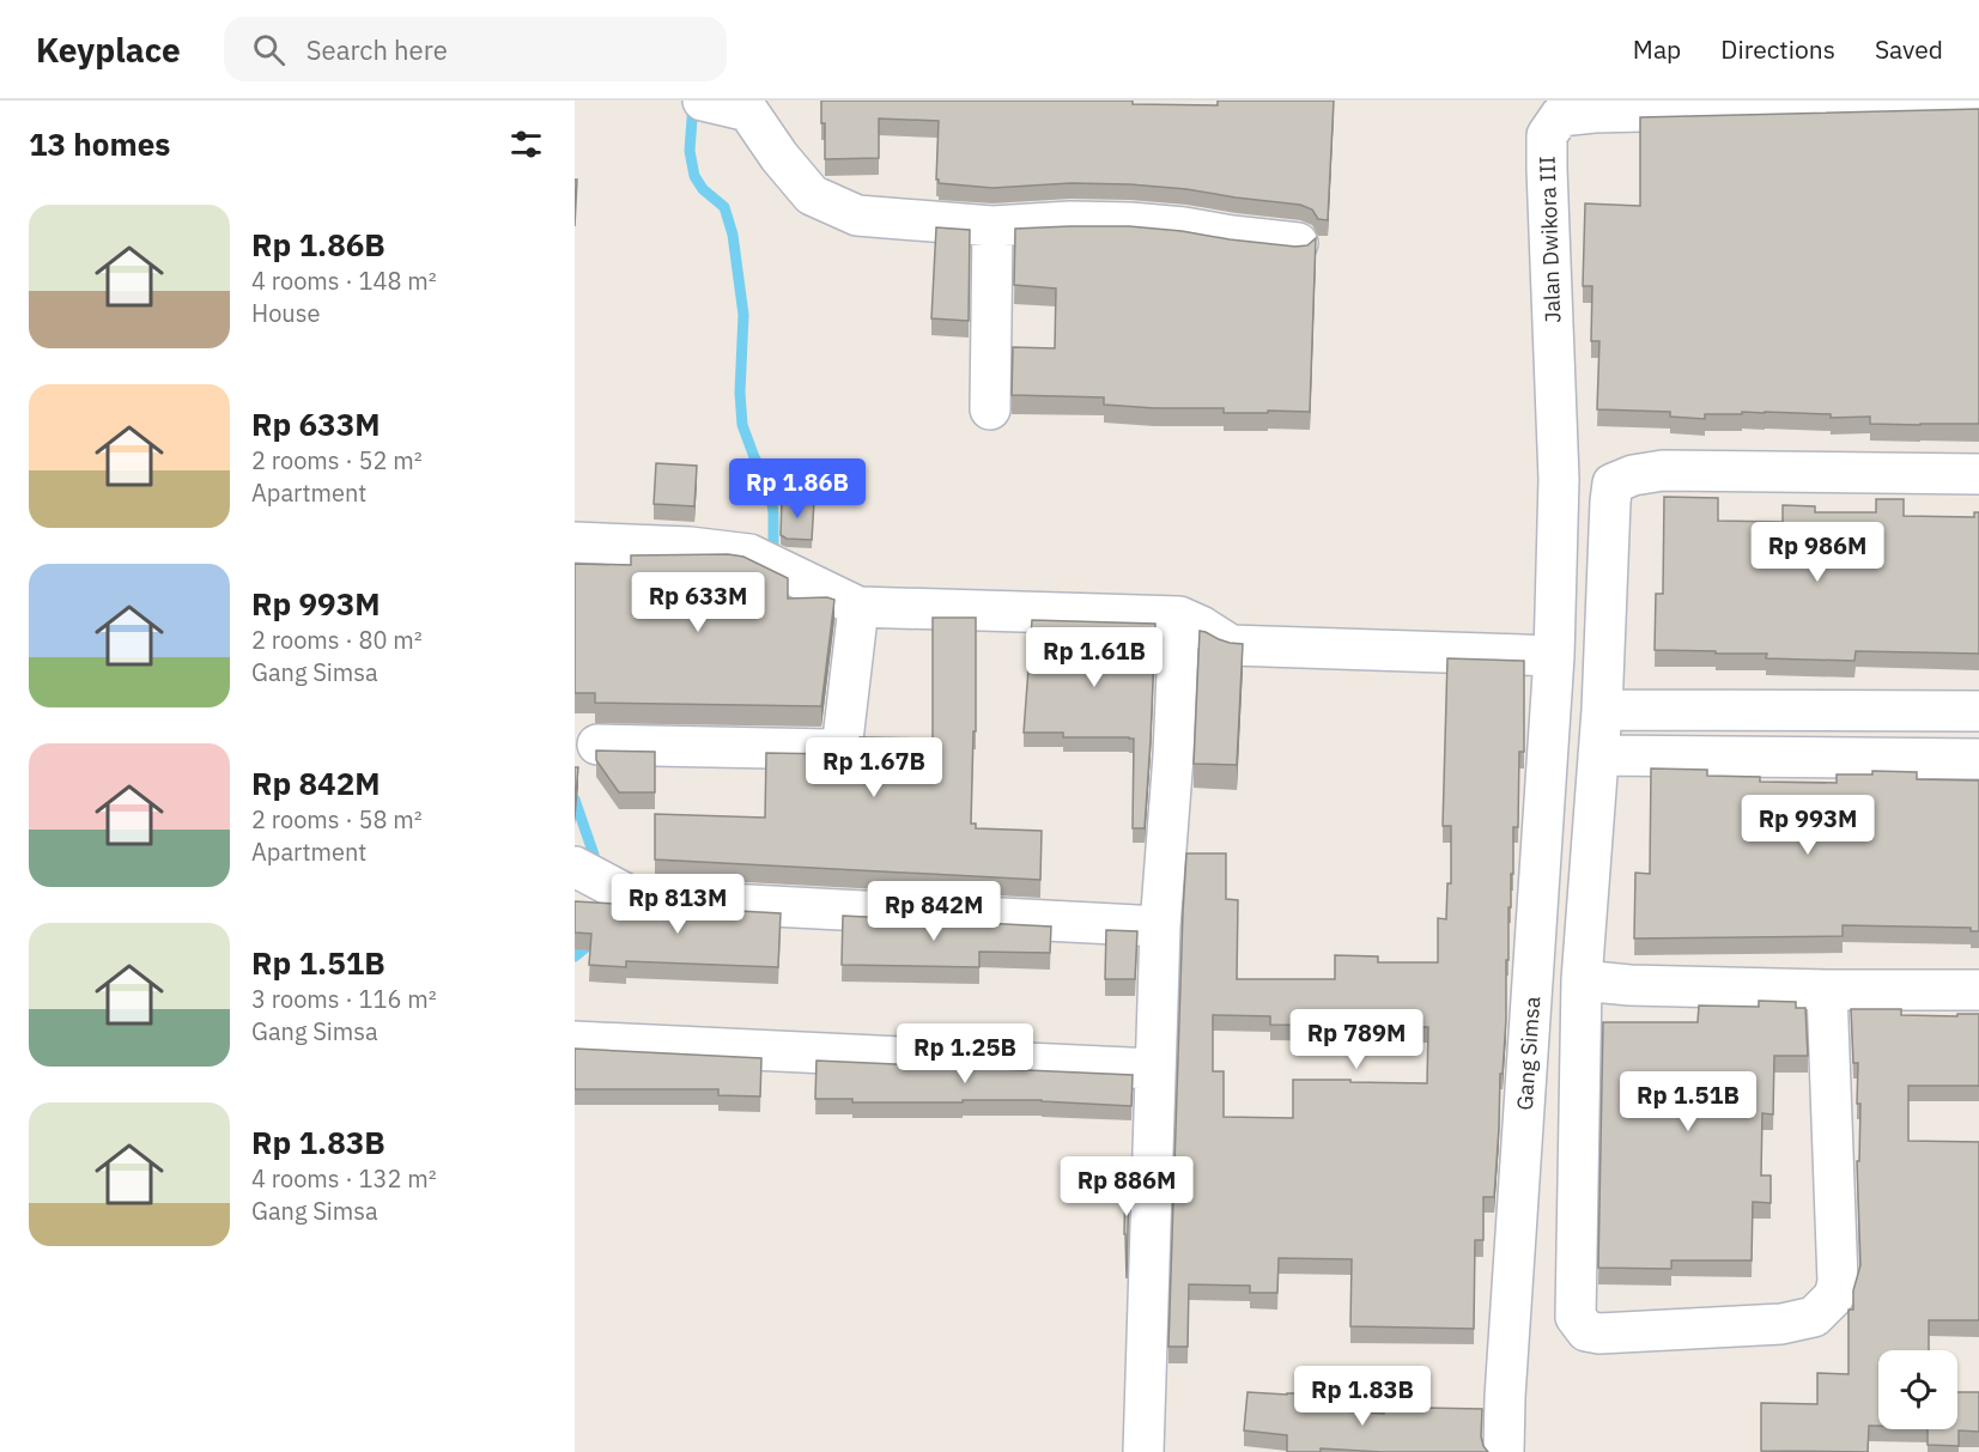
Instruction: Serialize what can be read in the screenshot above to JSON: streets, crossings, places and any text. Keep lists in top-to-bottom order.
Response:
{
  "streets": {
    "street": ["Jalan Dwikora III", "Gang Simsa"]
  },
  "crossings": [
    ["Jalan Dwikora III", "Gang Simsa"]
  ],
  "page": {
    "header": "Keyplace",
    "search": "Search here",
    "nav": ["Map", "Directions", "Saved"],
    "heading": "13 homes",
    "list": [
      {
        "name": "Rp 1.86B",
        "note": "4 rooms · 148 m² · House"
      },
      {
        "name": "Rp 633M",
        "note": "2 rooms · 52 m² · Apartment"
      },
      {
        "name": "Rp 993M",
        "note": "2 rooms · 80 m² · Gang Simsa"
      },
      {
        "name": "Rp 842M",
        "note": "2 rooms · 58 m² · Apartment"
      },
      {
        "name": "Rp 1.51B",
        "note": "3 rooms · 116 m² · Gang Simsa"
      },
      {
        "name": "Rp 1.83B",
        "note": "4 rooms · 132 m² · Gang Simsa"
      }
    ],
    "price": [
      "Rp 1.86B",
      "Rp 986M",
      "Rp 633M",
      "Rp 1.61B",
      "Rp 1.67B",
      "Rp 993M",
      "Rp 813M",
      "Rp 842M",
      "Rp 789M",
      "Rp 1.25B",
      "Rp 1.51B",
      "Rp 886M",
      "Rp 1.83B"
    ]
  }
}
